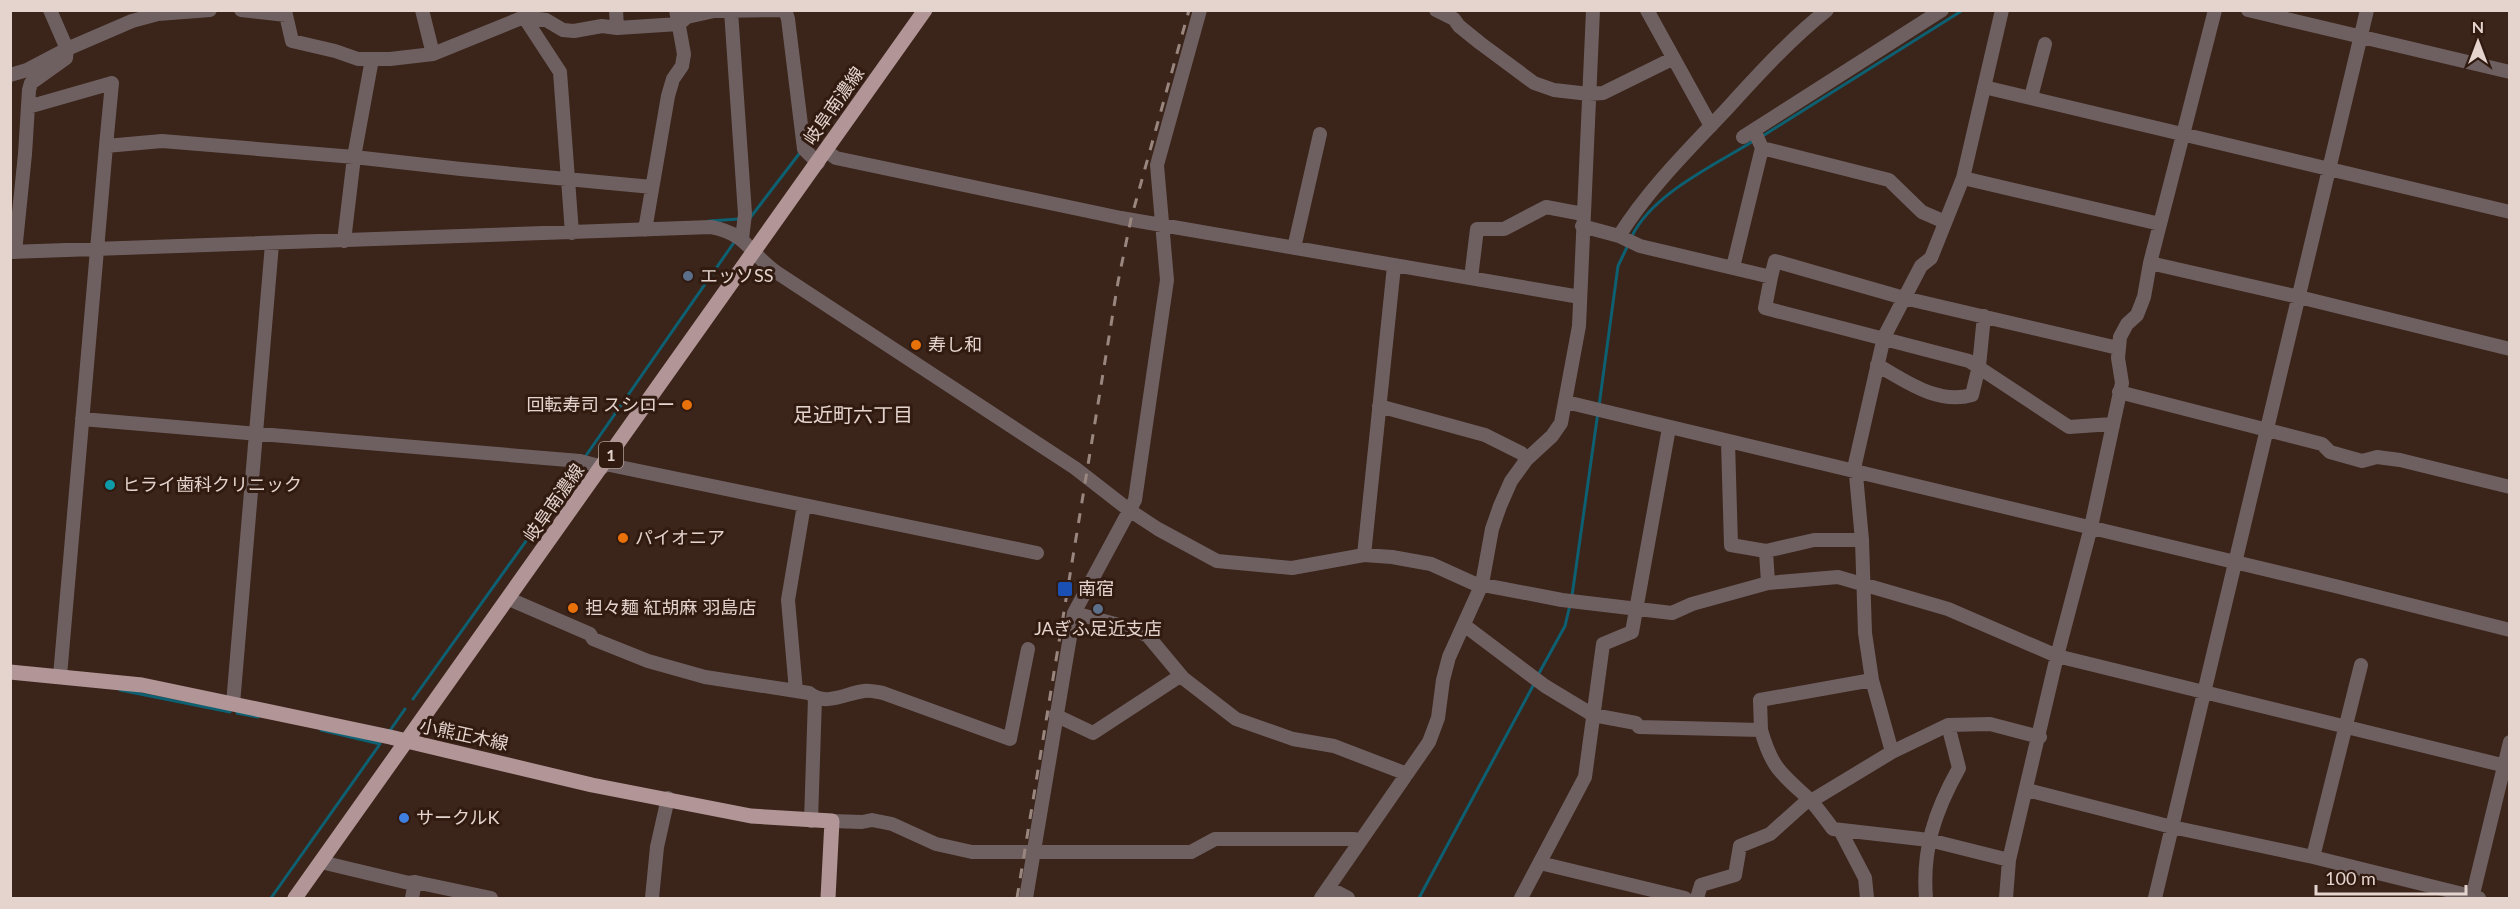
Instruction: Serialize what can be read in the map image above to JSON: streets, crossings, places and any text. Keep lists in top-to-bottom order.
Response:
{
  "streets": {
    "main road": ["岐阜南濃線", "1", "小熊正木線"]
  },
  "crossings": [
    ["岐阜南濃線", "小熊正木線"]
  ],
  "districts": ["足近町六丁目"],
  "places": {
    "other": [
      "エッソSS",
      "寿し和",
      "回転寿司 スシロー",
      "ヒライ歯科クリニック",
      "パイオニア",
      "担々麺 紅胡麻 羽島店",
      "JAぎふ足近支店",
      "サークルK"
    ],
    "transit": ["南宿"]
  },
  "scale_bar": "100 m",
  "north": "top"
}
